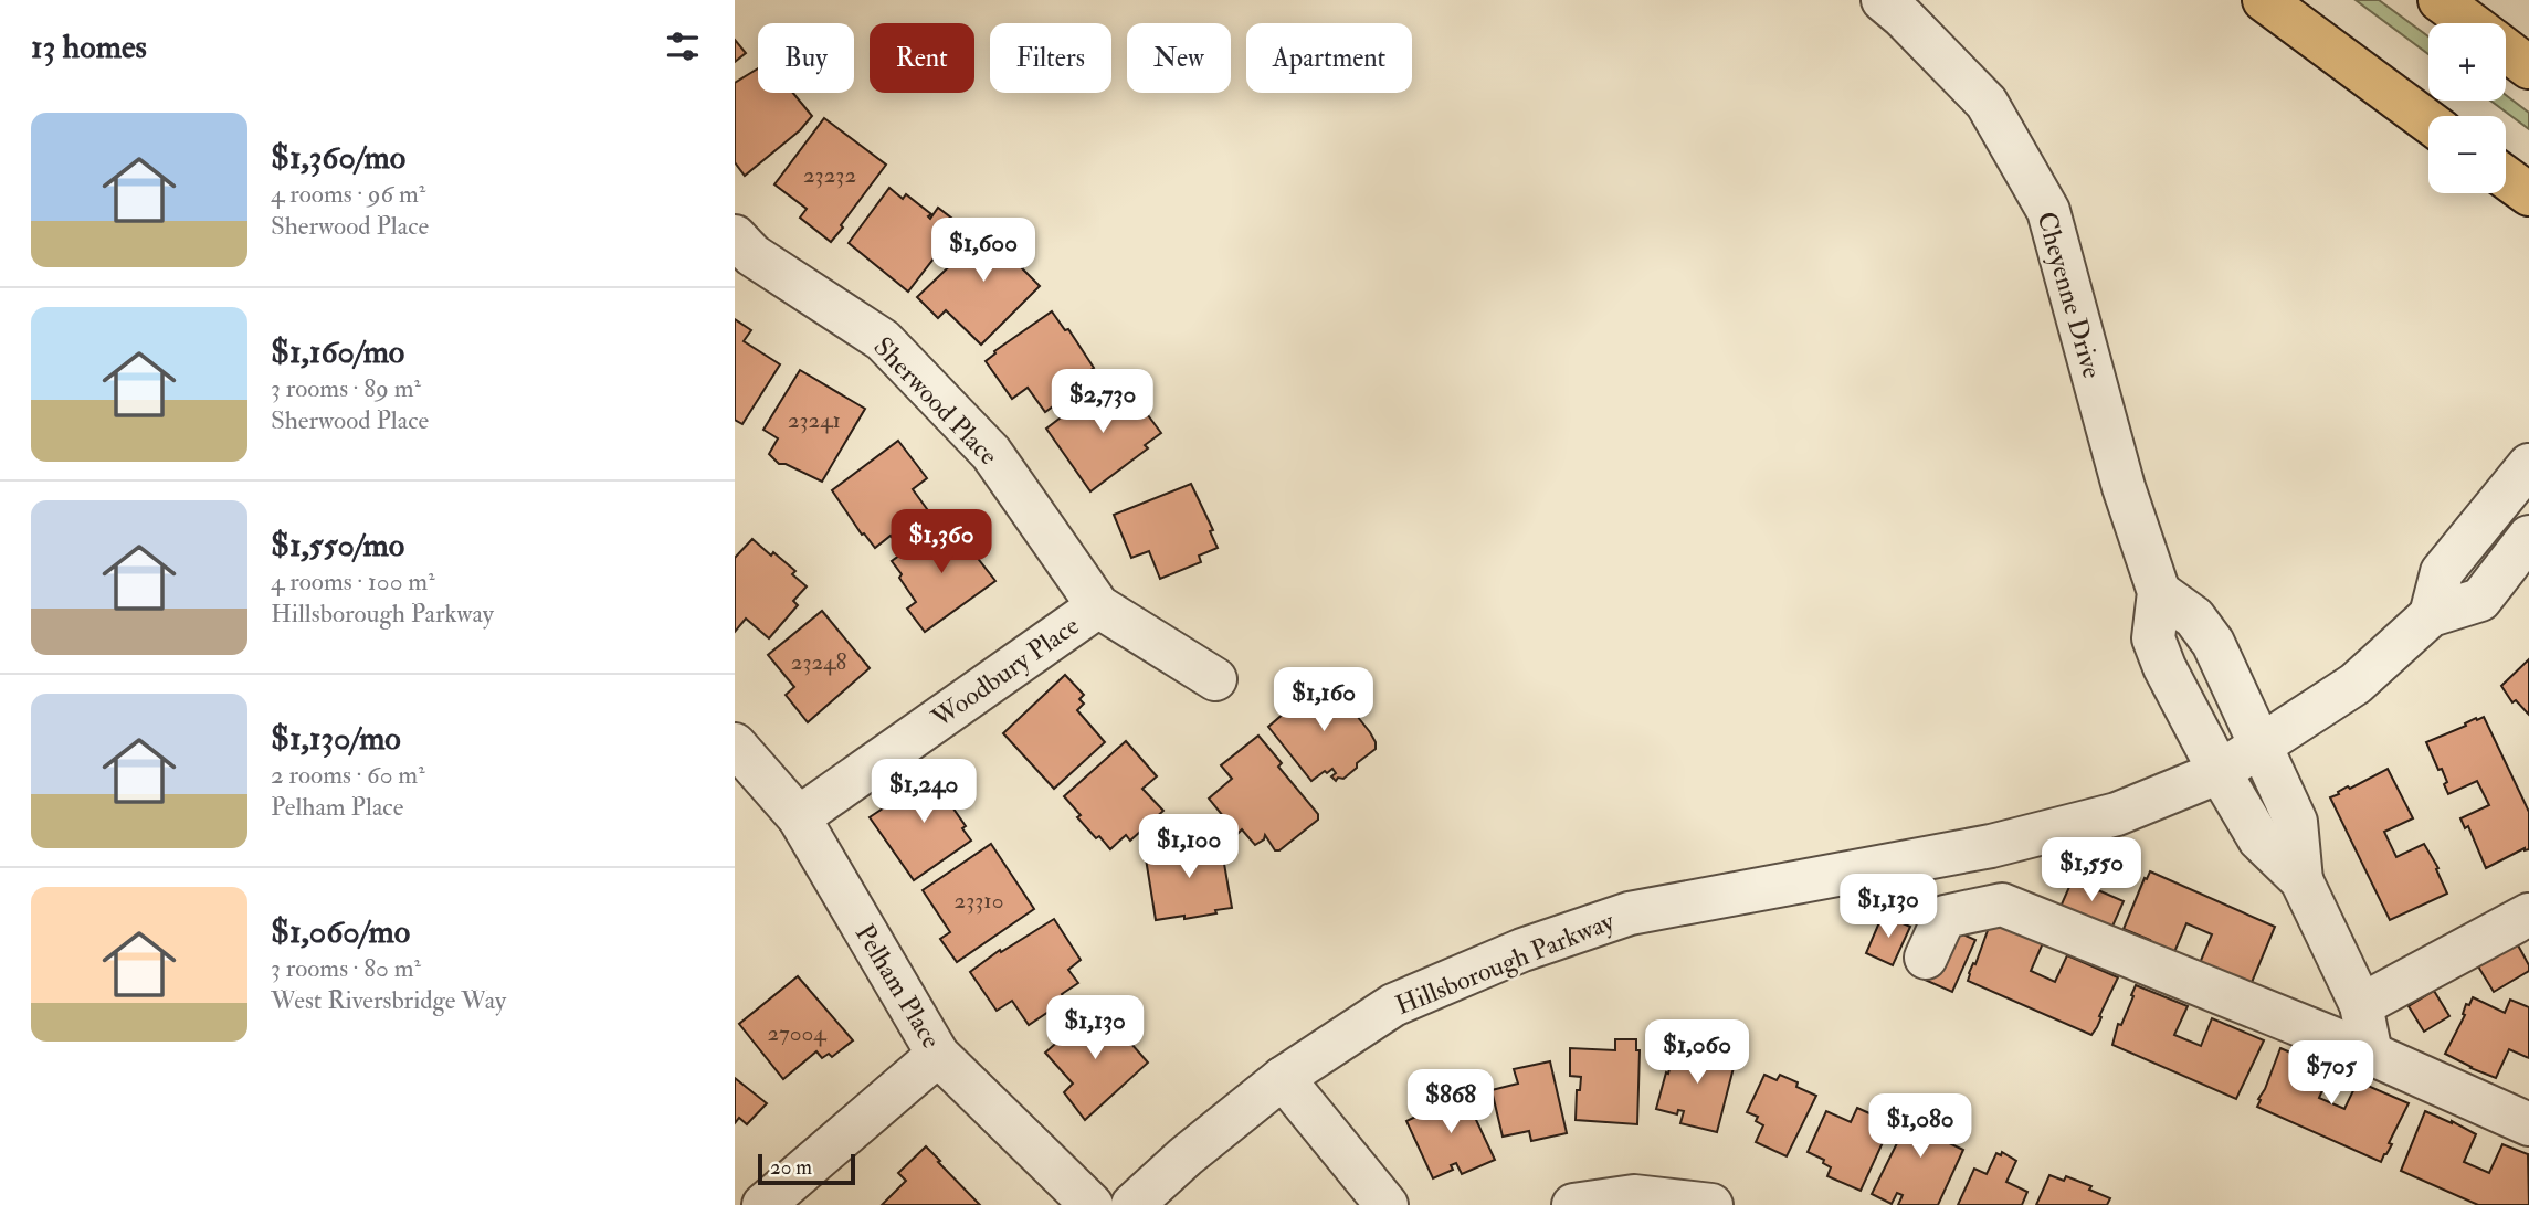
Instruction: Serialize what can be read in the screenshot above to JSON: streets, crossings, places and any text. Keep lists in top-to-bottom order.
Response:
{
  "streets": {
    "street": [
      "Cheyenne Drive",
      "Sherwood Place",
      "Woodbury Place",
      "Hillsborough Parkway",
      "Pelham Place"
    ]
  },
  "crossings": [
    ["Cheyenne Drive", "Hillsborough Parkway"],
    ["Sherwood Place", "Woodbury Place"],
    ["Woodbury Place", "Pelham Place"]
  ],
  "house_numbers": [
    "23232",
    "23241",
    "23248",
    "23310",
    "27004"
  ],
  "scale_bar": "20 m",
  "page": {
    "heading": "13 homes",
    "map_buttons": ["+", "−"],
    "chip": [
      "Buy",
      "Rent",
      "Filters",
      "New",
      "Apartment"
    ],
    "list": [
      {
        "name": "$1,360/mo",
        "note": "4 rooms · 96 m² · Sherwood Place"
      },
      {
        "name": "$1,160/mo",
        "note": "3 rooms · 89 m² · Sherwood Place"
      },
      {
        "name": "$1,550/mo",
        "note": "4 rooms · 100 m² · Hillsborough Parkway"
      },
      {
        "name": "$1,130/mo",
        "note": "2 rooms · 60 m² · Pelham Place"
      },
      {
        "name": "$1,060/mo",
        "note": "3 rooms · 80 m² · West Riversbridge Way"
      }
    ],
    "price": [
      "$1,600",
      "$2,730",
      "$1,360",
      "$1,160",
      "$1,240",
      "$1,100",
      "$1,550",
      "$1,130",
      "$1,130",
      "$1,060",
      "$705",
      "$868",
      "$1,080"
    ],
    "scale": "20 m"
  }
}
